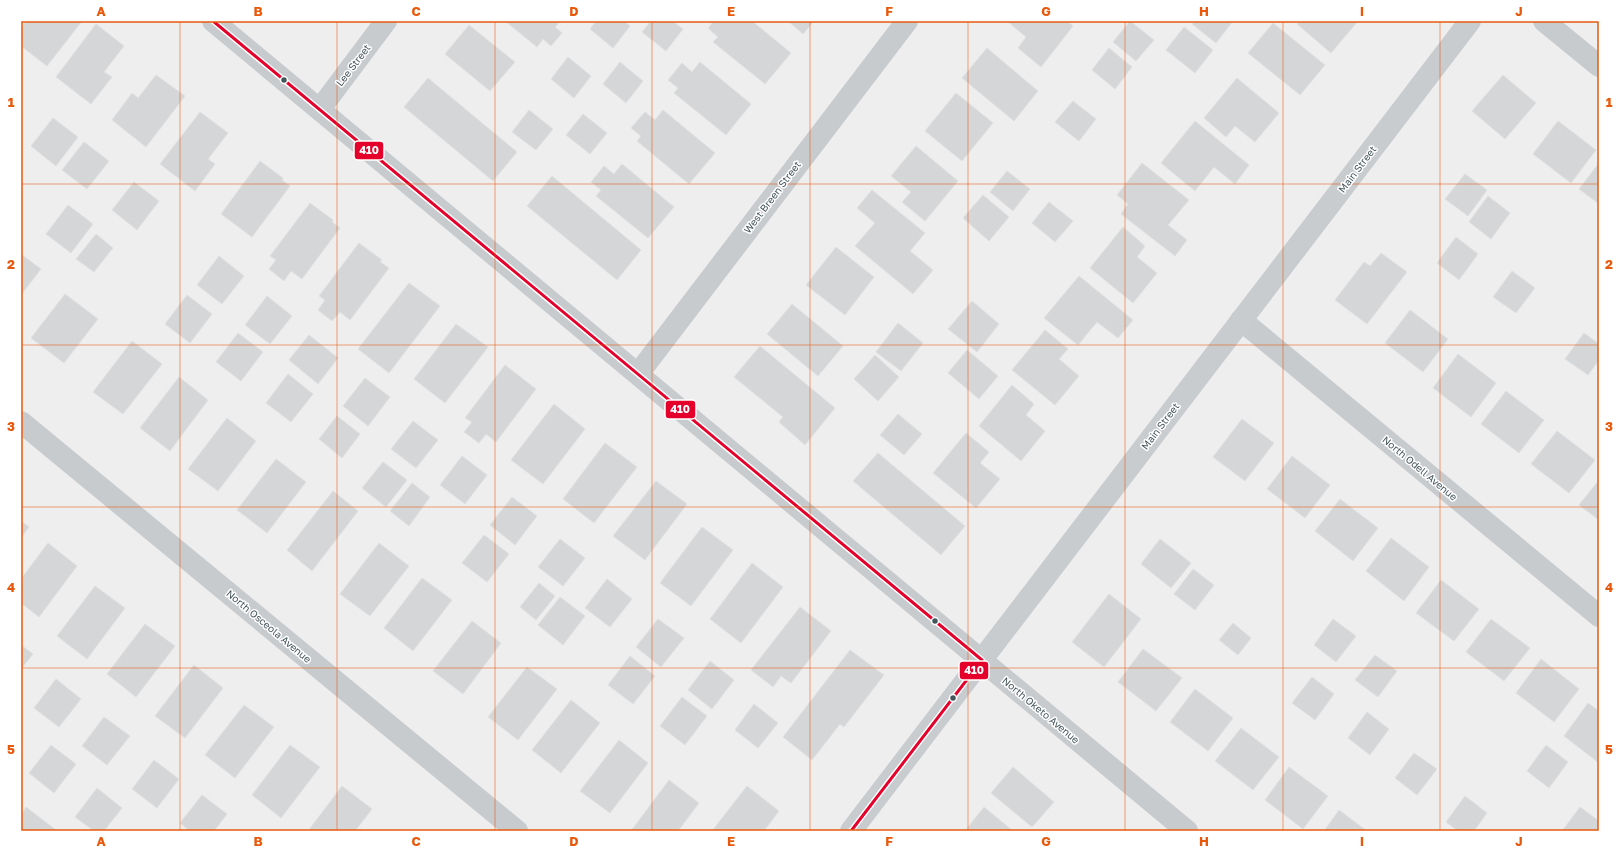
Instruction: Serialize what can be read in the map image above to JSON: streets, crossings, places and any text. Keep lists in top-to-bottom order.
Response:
{
  "streets": {
    "street": [
      "Lee Street",
      "Main Street",
      "West Breen Street",
      "North Odell Avenue",
      "North Osceola Avenue",
      "North Oketo Avenue"
    ]
  },
  "crossings": [
    ["Lee Street", "North Oketo Avenue"],
    ["Main Street", "North Odell Avenue"],
    ["Main Street", "North Oketo Avenue"],
    ["West Breen Street", "North Oketo Avenue"]
  ],
  "lines": ["transit line 410"],
  "grid": {
    "columns": [
      "A",
      "B",
      "C",
      "D",
      "E",
      "F",
      "G",
      "H",
      "I",
      "J"
    ],
    "rows": [
      "1",
      "2",
      "3",
      "4",
      "5"
    ]
  }
}
